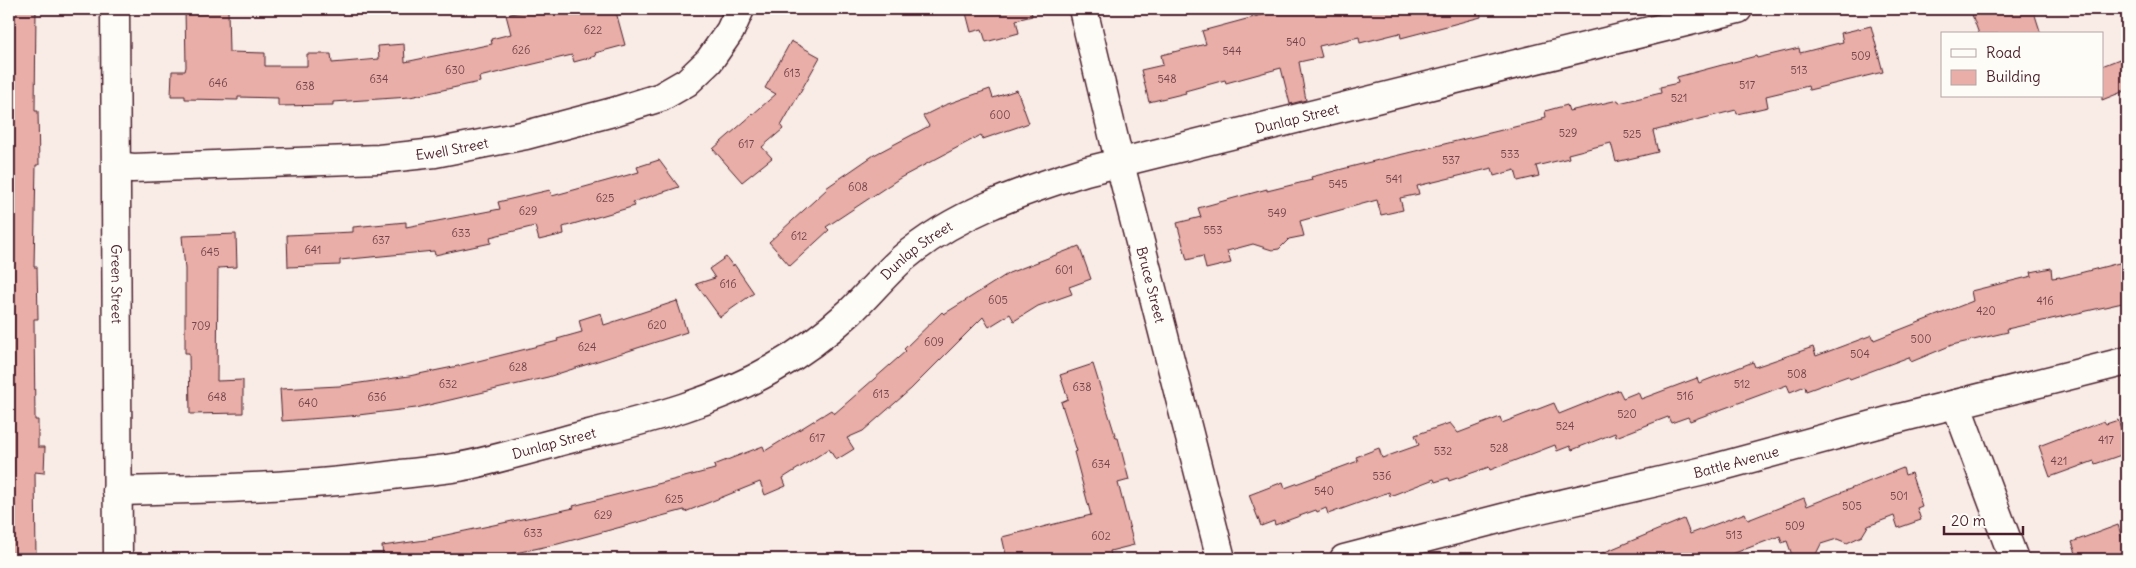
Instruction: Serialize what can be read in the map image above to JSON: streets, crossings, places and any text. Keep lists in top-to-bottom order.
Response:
{
  "streets": {
    "street": [
      "Dunlap Street",
      "Ewell Street",
      "Green Street",
      "Bruce Street",
      "Battle Avenue"
    ]
  },
  "crossings": [
    ["Dunlap Street", "Green Street"],
    ["Dunlap Street", "Bruce Street"],
    ["Ewell Street", "Green Street"]
  ],
  "house_numbers": [
    "622",
    "540",
    "626",
    "544",
    "509",
    "630",
    "513",
    "613",
    "634",
    "548",
    "646",
    "517",
    "638",
    "521",
    "600",
    "529",
    "525",
    "617",
    "533",
    "537",
    "541",
    "545",
    "608",
    "625",
    "629",
    "549",
    "553",
    "633",
    "612",
    "637",
    "641",
    "645",
    "601",
    "616",
    "605",
    "416",
    "420",
    "620",
    "709",
    "500",
    "609",
    "624",
    "504",
    "628",
    "508",
    "632",
    "512",
    "638",
    "613",
    "516",
    "648",
    "636",
    "640",
    "520",
    "524",
    "617",
    "417",
    "528",
    "532",
    "421",
    "634",
    "536",
    "540",
    "501",
    "625",
    "505",
    "629",
    "509",
    "633",
    "513",
    "602"
  ],
  "legend": ["Road", "Building"],
  "scale_bar": "20 m"
}
